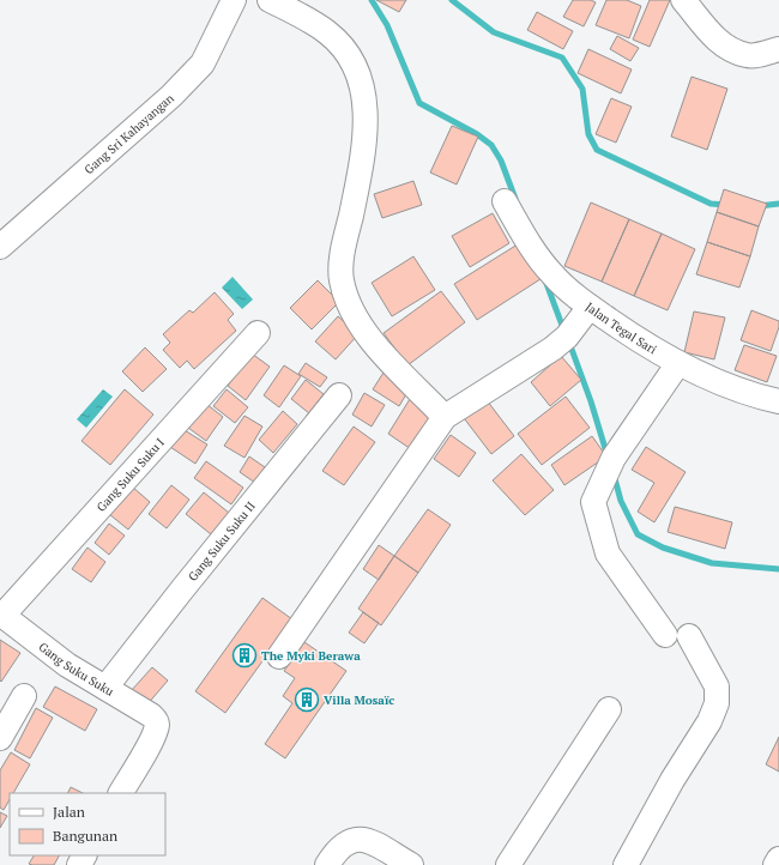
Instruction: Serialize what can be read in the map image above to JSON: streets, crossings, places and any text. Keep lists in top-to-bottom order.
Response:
{
  "streets": {
    "street": [
      "Gang Sri Kahayangan",
      "Jalan Tegal Sari",
      "Gang Suku Suku I",
      "Gang Suku Suku II",
      "Gang Suku Suku"
    ]
  },
  "crossings": [
    ["Gang Suku Suku I", "Gang Suku Suku"],
    ["Gang Suku Suku II", "Gang Suku Suku"]
  ],
  "places": {
    "building": ["The Myki Berawa", "Villa Mosaïc"]
  },
  "legend": ["Jalan", "Bangunan"]
}
